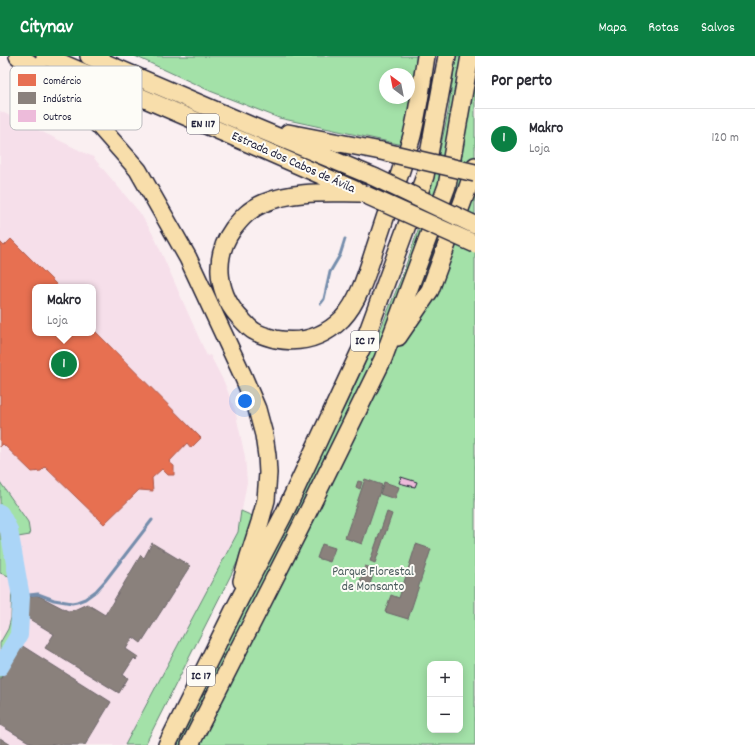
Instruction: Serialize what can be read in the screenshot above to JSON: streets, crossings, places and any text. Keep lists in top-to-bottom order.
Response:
{
  "streets": {
    "highway": ["EN 117", "Estrada dos Cabos de Ávila", "IC 17"]
  },
  "crossings": [
    ["EN 117", "Estrada dos Cabos de Ávila"]
  ],
  "parks": ["Parque Florestal de Monsanto"],
  "legend": ["Comércio", "Indústria", "Outros"],
  "north": "top left",
  "page": {
    "header": "Citynav",
    "nav": ["Mapa", "Rotas", "Salvos"],
    "heading": "Por perto",
    "list": [
      {
        "mark": "1",
        "name": "Makro",
        "note": "Loja",
        "value": "120 m"
      }
    ],
    "popup": ["Makro", "Loja"],
    "pins": "1",
    "map_buttons": ["+", "−"]
  }
}
